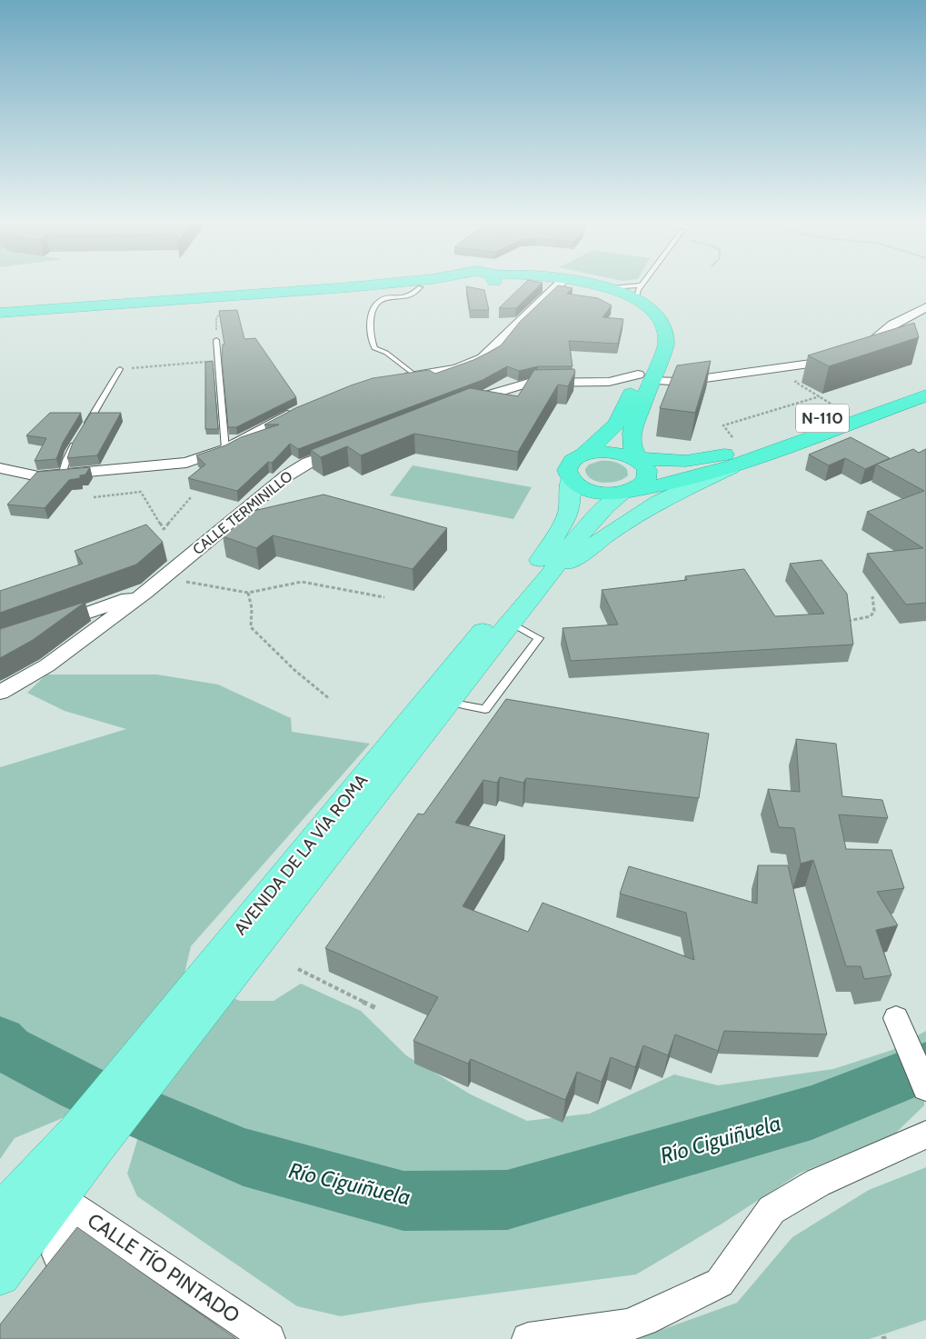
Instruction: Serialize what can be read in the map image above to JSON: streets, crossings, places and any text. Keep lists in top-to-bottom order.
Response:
{
  "streets": {
    "highway": ["N-110"],
    "main road": ["AVENIDA DE LA VÍA ROMA"],
    "street": ["CALLE TERMINILLO", "CALLE TÍO PINTADO"]
  },
  "crossings": [
    ["N-110", "AVENIDA DE LA VÍA ROMA"],
    ["AVENIDA DE LA VÍA ROMA", "CALLE TÍO PINTADO"]
  ],
  "water": ["Río Ciguiñuela"]
}
